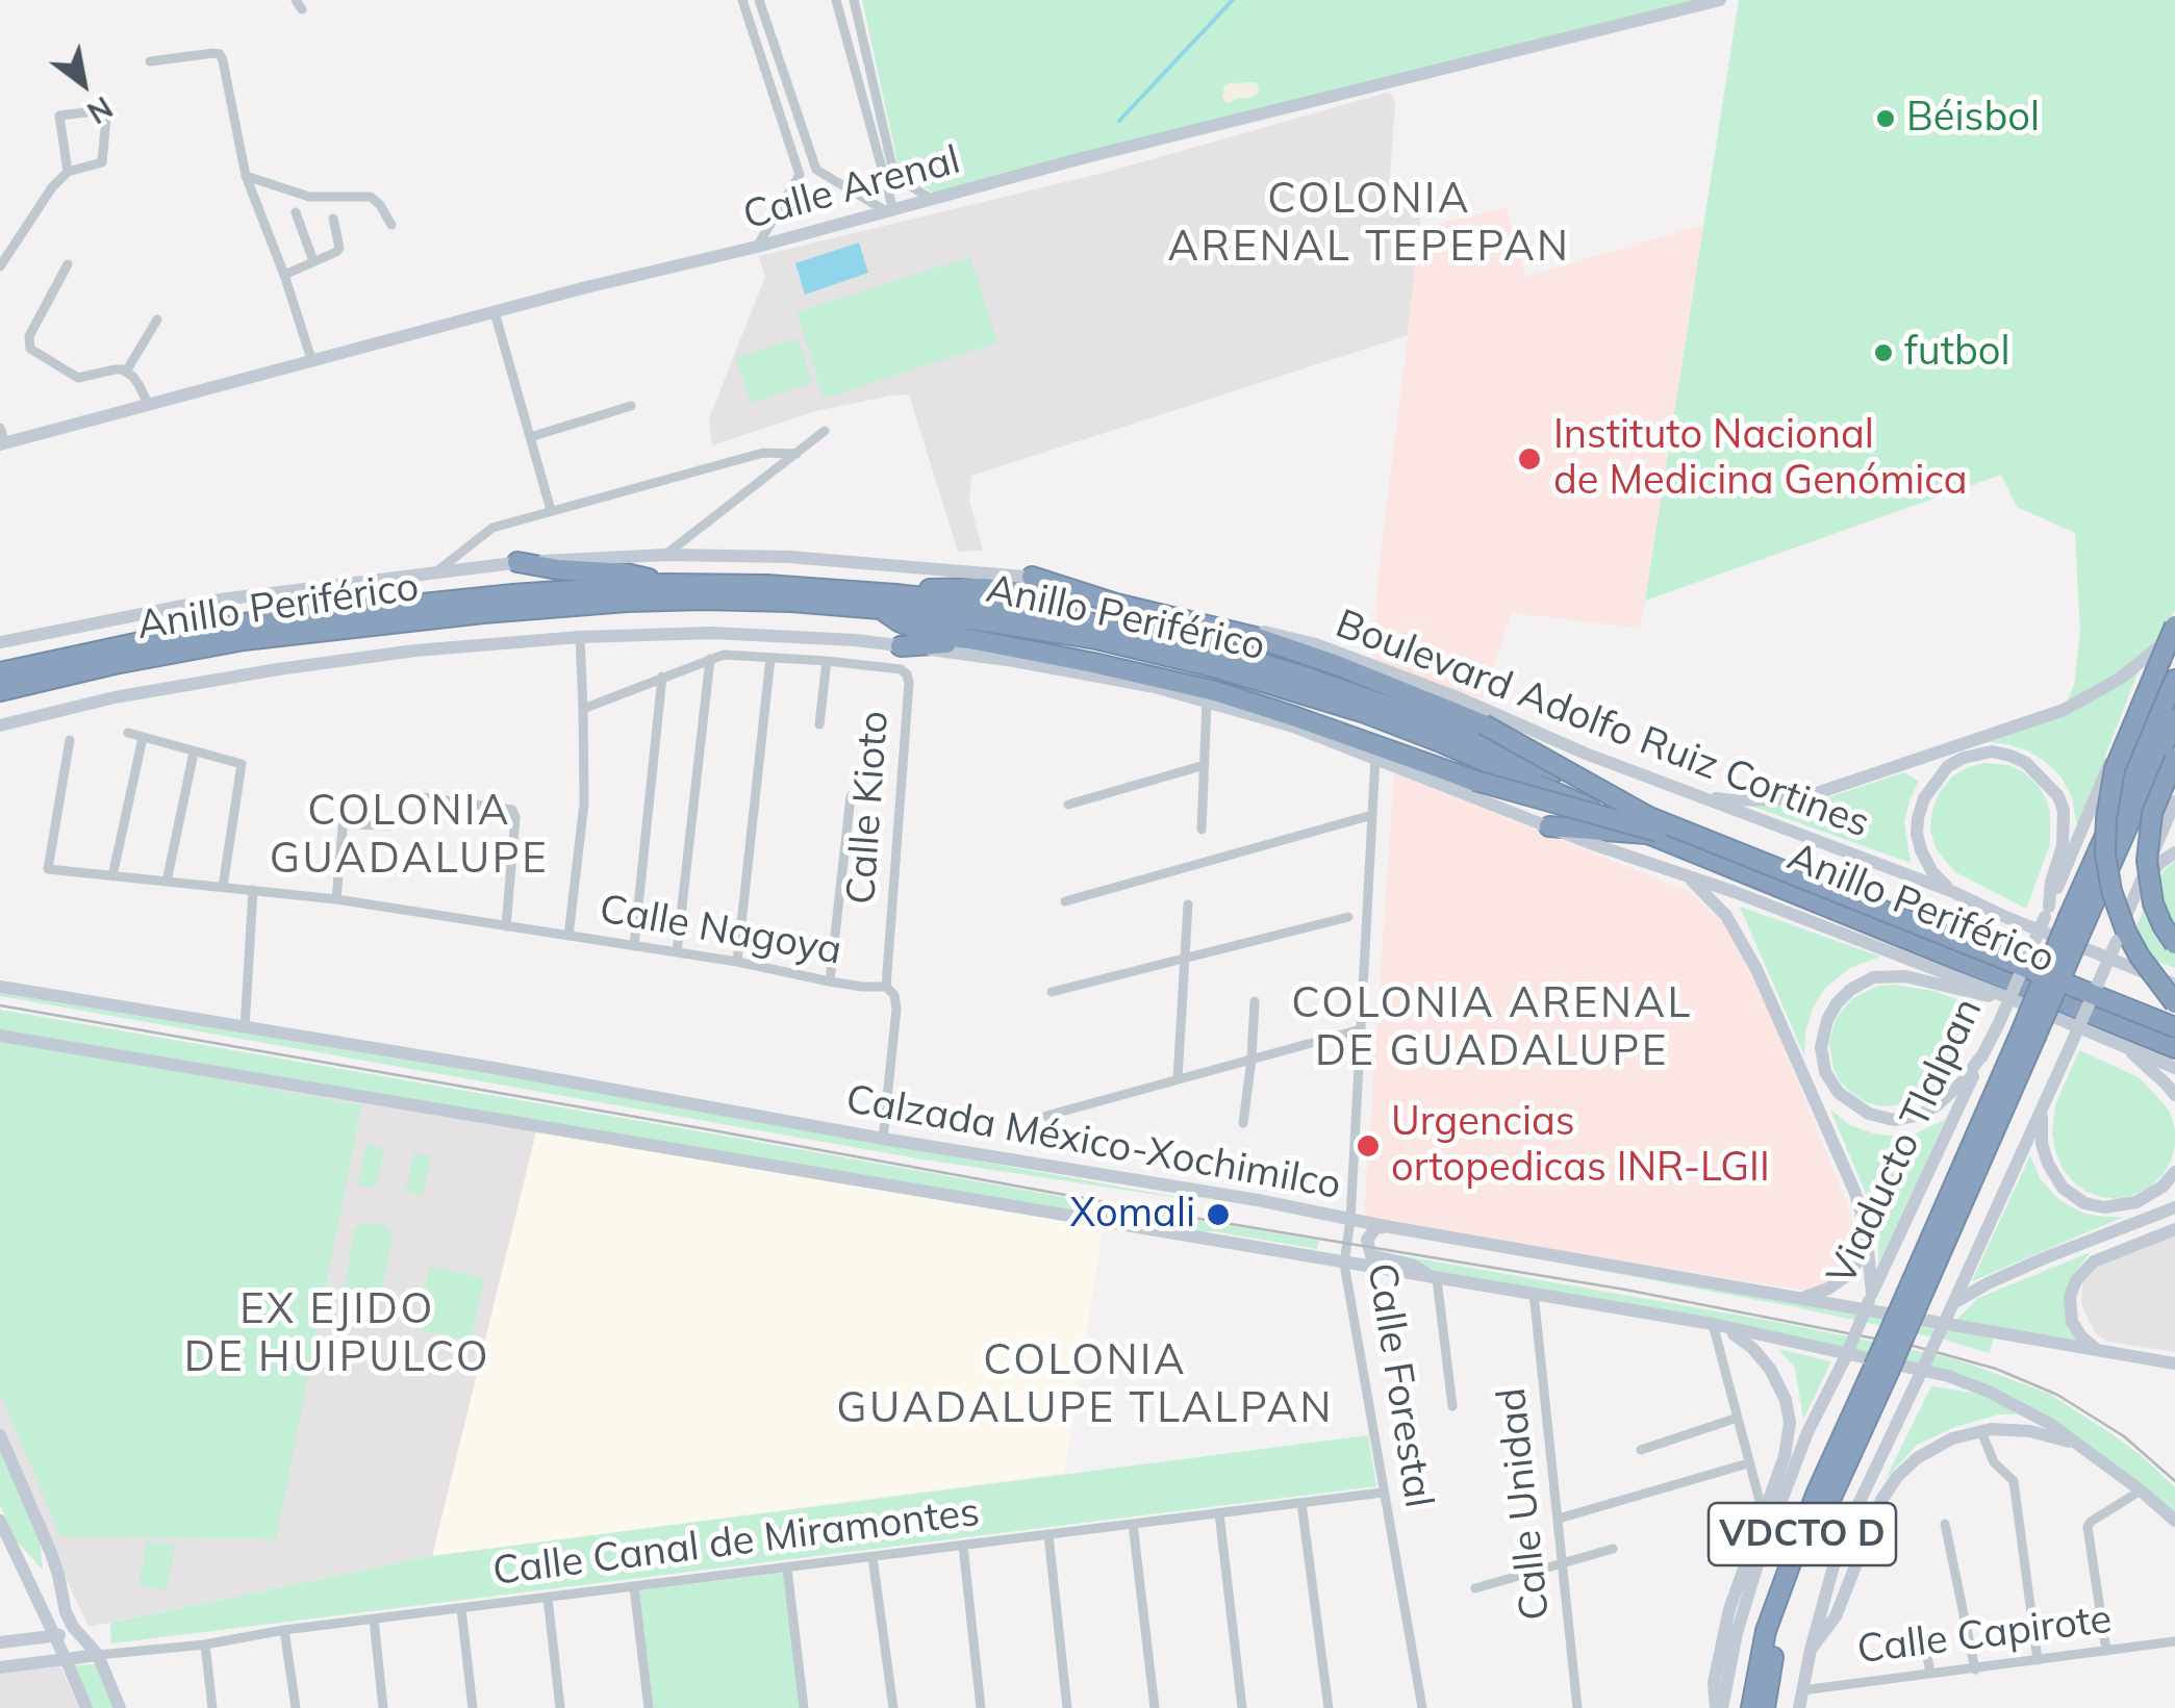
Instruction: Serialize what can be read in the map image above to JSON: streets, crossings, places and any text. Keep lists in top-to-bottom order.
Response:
{
  "streets": {
    "highway": ["Anillo Periférico", "Viaducto Tlalpan", "VDCTO D"],
    "main road": ["Calle Arenal", "Boulevard Adolfo Ruiz Cortines", "Calzada México-Xochimilco"],
    "street": [
      "Calle Kioto",
      "Calle Nagoya",
      "Calle Forestal",
      "Calle Unidad",
      "Calle Canal de Miramontes",
      "Calle Capirote"
    ]
  },
  "crossings": [
    ["Calle Kioto", "Calle Nagoya"],
    ["Calle Kioto", "Calzada México-Xochimilco"],
    ["Calzada México-Xochimilco", "Calle Forestal"],
    ["Calzada México-Xochimilco", "Calle Unidad"],
    ["Calle Forestal", "Calle Canal de Miramontes"]
  ],
  "districts": [
    "COLONIA ARENAL TEPEPAN",
    "COLONIA GUADALUPE",
    "COLONIA ARENAL DE GUADALUPE",
    "EX EJIDO DE HUIPULCO",
    "COLONIA GUADALUPE TLALPAN"
  ],
  "places": [
    "Béisbol",
    "futbol",
    "Instituto Nacional de Medicina Genómica",
    "Urgencias ortopedicas INR-LGII",
    "Xomali"
  ],
  "north": "bottom right"
}
